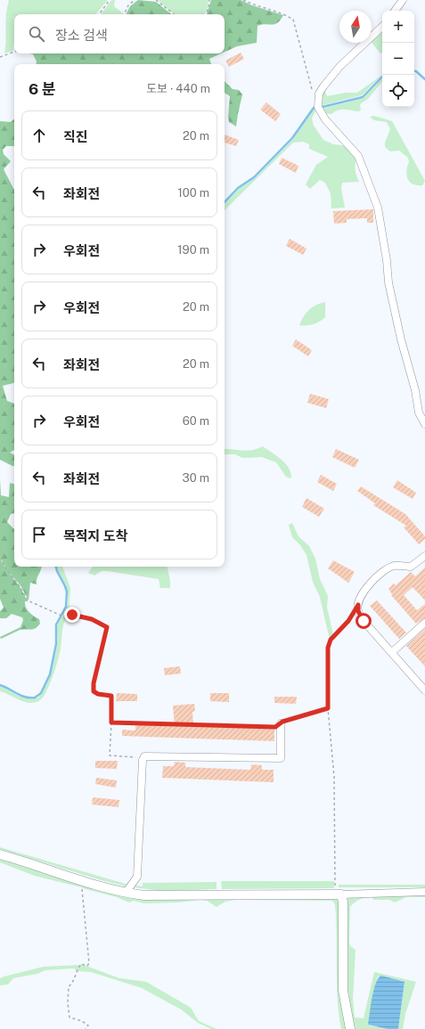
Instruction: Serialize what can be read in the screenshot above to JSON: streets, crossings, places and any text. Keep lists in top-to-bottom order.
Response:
{
  "north": "top",
  "page": {
    "map_buttons": ["+", "−"],
    "search": "장소 검색",
    "heading": ["6 분", "도보 · 440 m"],
    "list": [
      ["직진", "20 m"],
      ["좌회전", "100 m"],
      ["우회전", "190 m"],
      ["우회전", "20 m"],
      ["좌회전", "20 m"],
      ["우회전", "60 m"],
      ["좌회전", "30 m"],
      "목적지 도착"
    ]
  }
}
